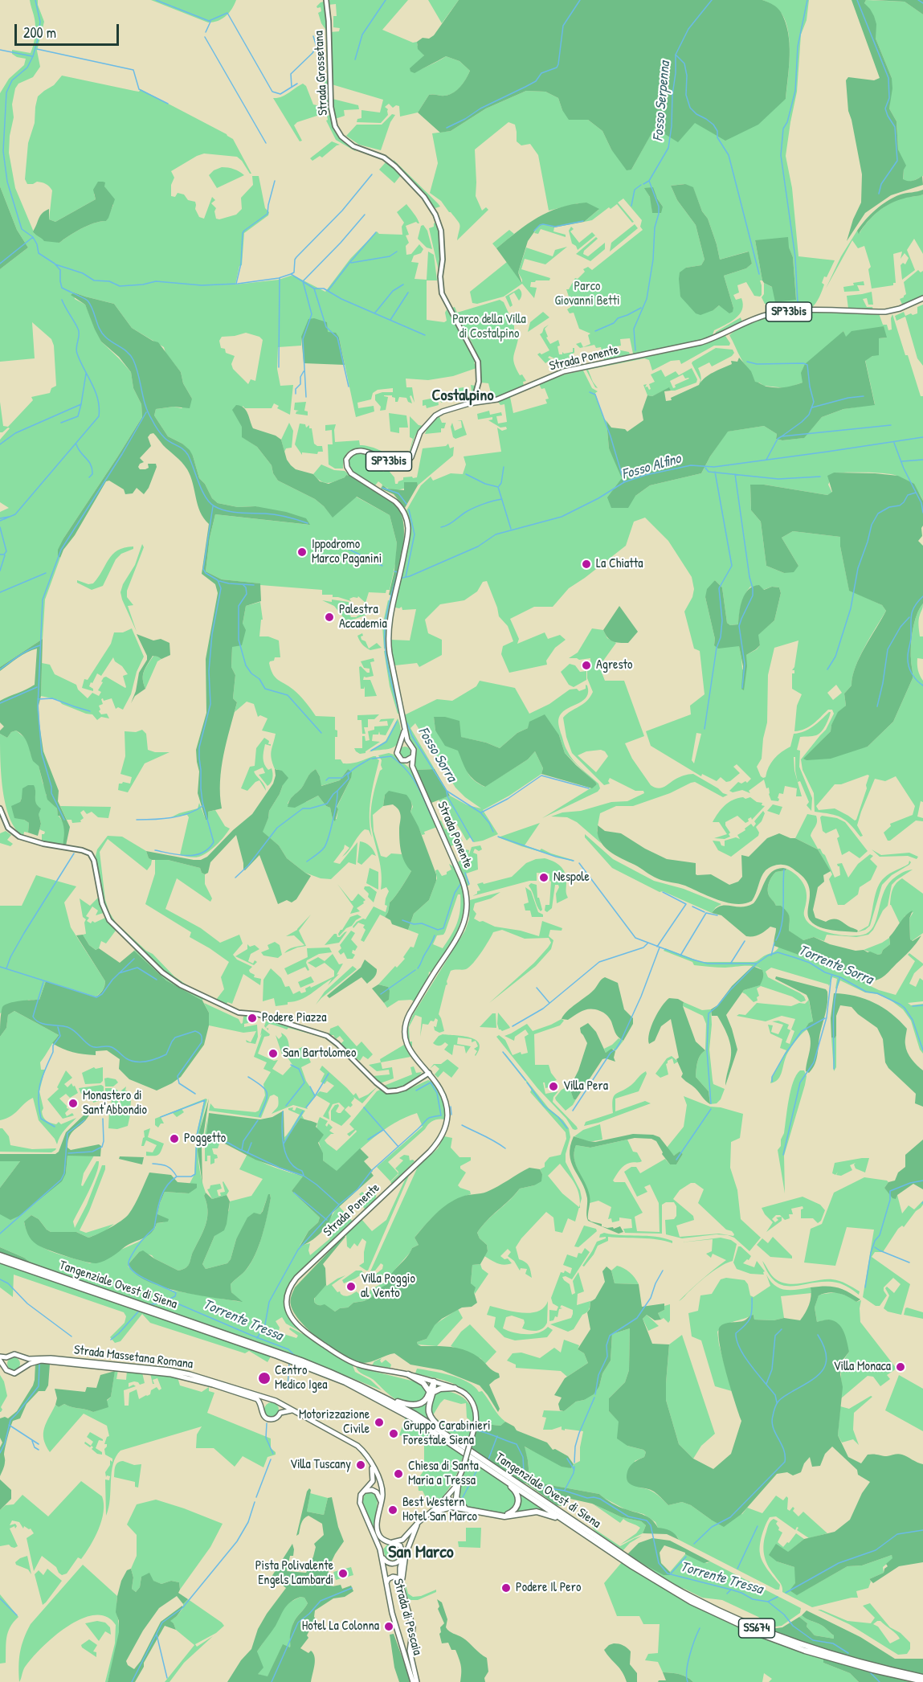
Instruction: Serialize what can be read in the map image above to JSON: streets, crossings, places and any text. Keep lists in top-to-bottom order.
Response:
{
  "streets": {
    "highway": ["Tangenziale Ovest di Siena", "SS674"],
    "main road": [
      "Strada Grossetana",
      "SP73bis",
      "Strada Ponente",
      "Strada Massetana Romana",
      "Strada di Pescaia"
    ]
  },
  "crossings": [
    ["Strada Grossetana", "Strada Ponente"],
    ["Strada Ponente", "Strada di Pescaia"]
  ],
  "districts": ["Costalpino", "San Marco"],
  "water": [
    "Fosso Serpenna",
    "Fosso Alfino",
    "Fosso Sorra",
    "Torrente Sorra",
    "Torrente Tressa"
  ],
  "parks": ["Parco Giovanni Betti", "Parco della Villa di Costalpino"],
  "places": [
    "Ippodromo Marco Paganini",
    "La Chiatta",
    "Palestra Accademia",
    "Agresto",
    "Nespole",
    "Podere Piazza",
    "San Bartolomeo",
    "Villa Pera",
    "Monastero di Sant'Abbondio",
    "Poggetto",
    "Villa Poggio al Vento",
    "Villa Monaca",
    "Centro Medico Igea",
    "Motorizzazione Civile",
    "Gruppo Carabinieri Forestale Siena",
    "Villa Tuscany",
    "Chiesa di Santa Maria a Tressa",
    "Best Western Hotel San Marco",
    "Pista Polivalente Engels Lambardi",
    "Podere Il Pero",
    "Hotel La Colonna"
  ],
  "scale_bar": "200 m"
}
